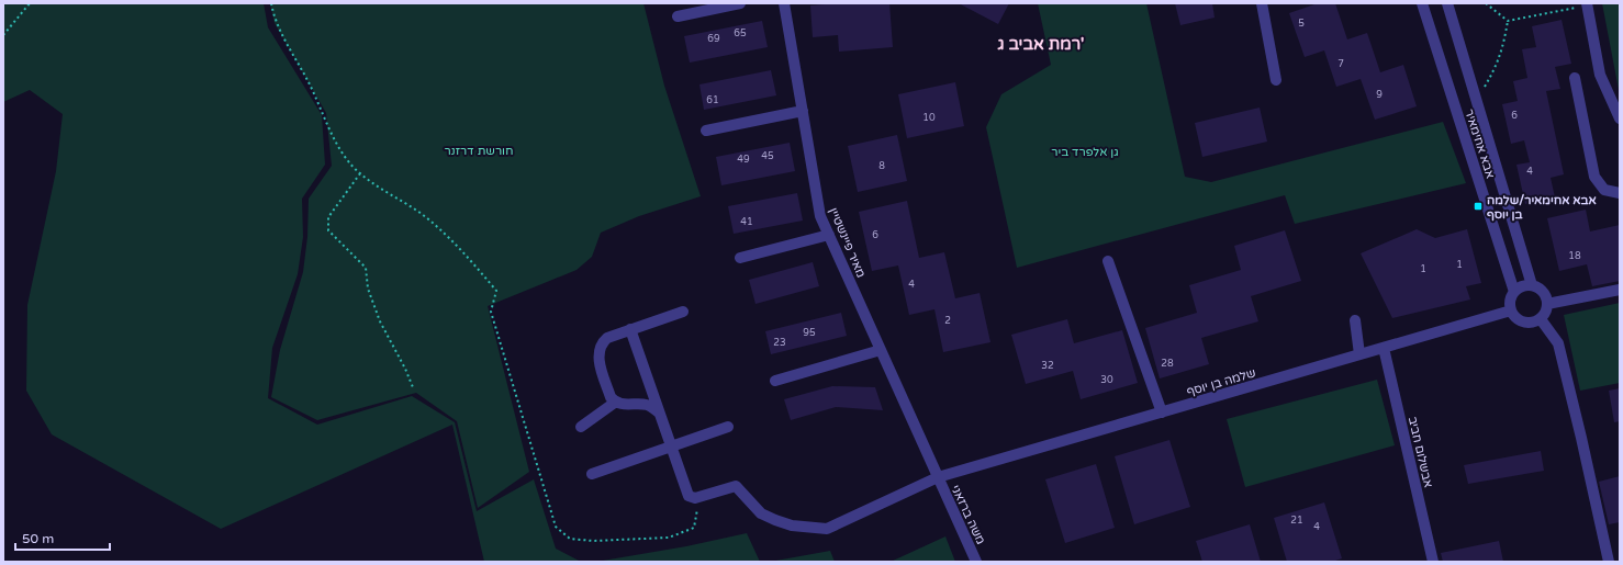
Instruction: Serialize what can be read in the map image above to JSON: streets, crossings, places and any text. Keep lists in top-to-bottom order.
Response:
{
  "streets": {
    "street": [
      "אבא אחימאיר",
      "מאיר פיינשטיין",
      "שלמה בן יוסף",
      "אבשלום חביב",
      "משה ברזאני"
    ]
  },
  "crossings": [
    ["אבא אחימאיר", "שלמה בן יוסף"],
    ["מאיר פיינשטיין", "שלמה בן יוסף"],
    ["מאיר פיינשטיין", "משה ברזאני"],
    ["שלמה בן יוסף", "אבשלום חביב"],
    ["שלמה בן יוסף", "משה ברזאני"]
  ],
  "districts": ["רמת אביב ג'"],
  "parks": ["חורשת דרזנר", "גן אלפרד ביר"],
  "places": {
    "transit": ["אבא אחימאיר/שלמה בן יוסף"]
  },
  "house_numbers": [
    "5",
    "65",
    "69",
    "7",
    "9",
    "61",
    "6",
    "10",
    "45",
    "49",
    "8",
    "4",
    "41",
    "6",
    "18",
    "1",
    "1",
    "4",
    "2",
    "95",
    "23",
    "28",
    "32",
    "30",
    "21",
    "4"
  ],
  "scale_bar": "50 m"
}
